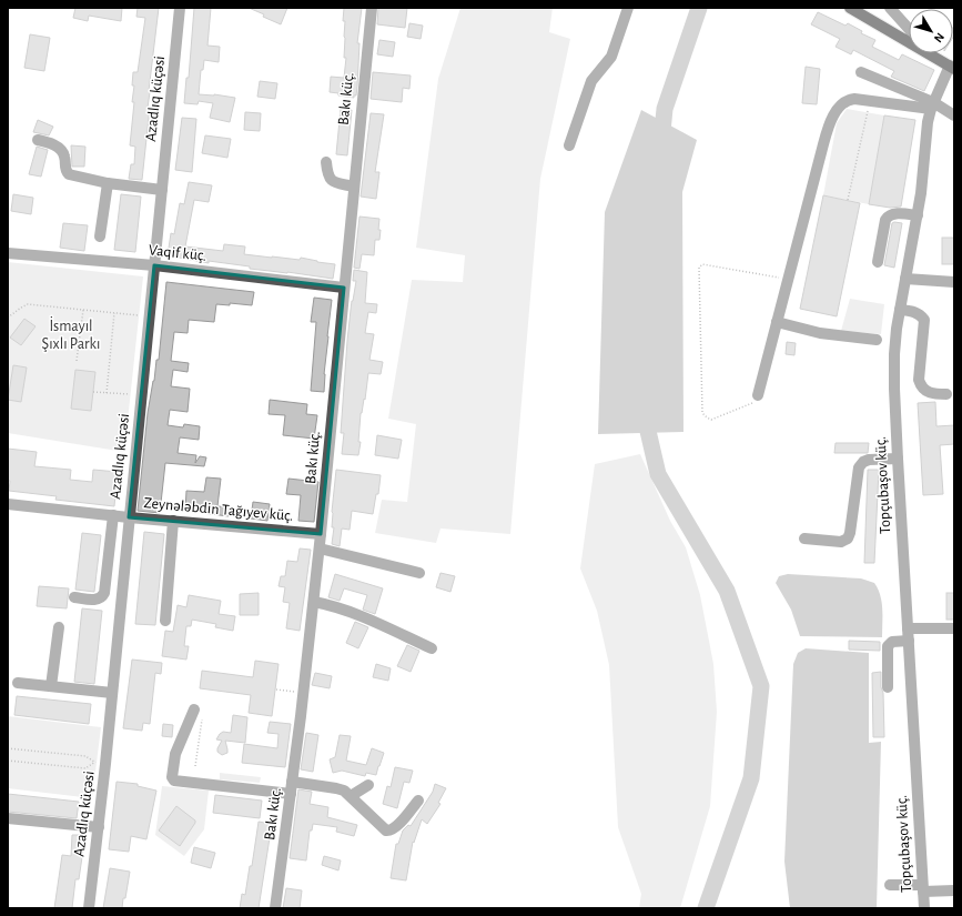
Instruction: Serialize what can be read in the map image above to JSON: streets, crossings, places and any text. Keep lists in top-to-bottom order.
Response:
{
  "streets": {
    "street": [
      "Azadlıq küçəsi",
      "Bakı küç.",
      "Vaqif küç.",
      "Topçubaşov küç.",
      "Zeynələbdin Tağıyev küç."
    ]
  },
  "crossings": [
    ["Azadlıq küçəsi", "Vaqif küç."],
    ["Azadlıq küçəsi", "Zeynələbdin Tağıyev küç."],
    ["Bakı küç.", "Vaqif küç."],
    ["Bakı küç.", "Zeynələbdin Tağıyev küç."]
  ],
  "parks": ["İsmayıl Şıxlı Parkı"],
  "north": "bottom right"
}
